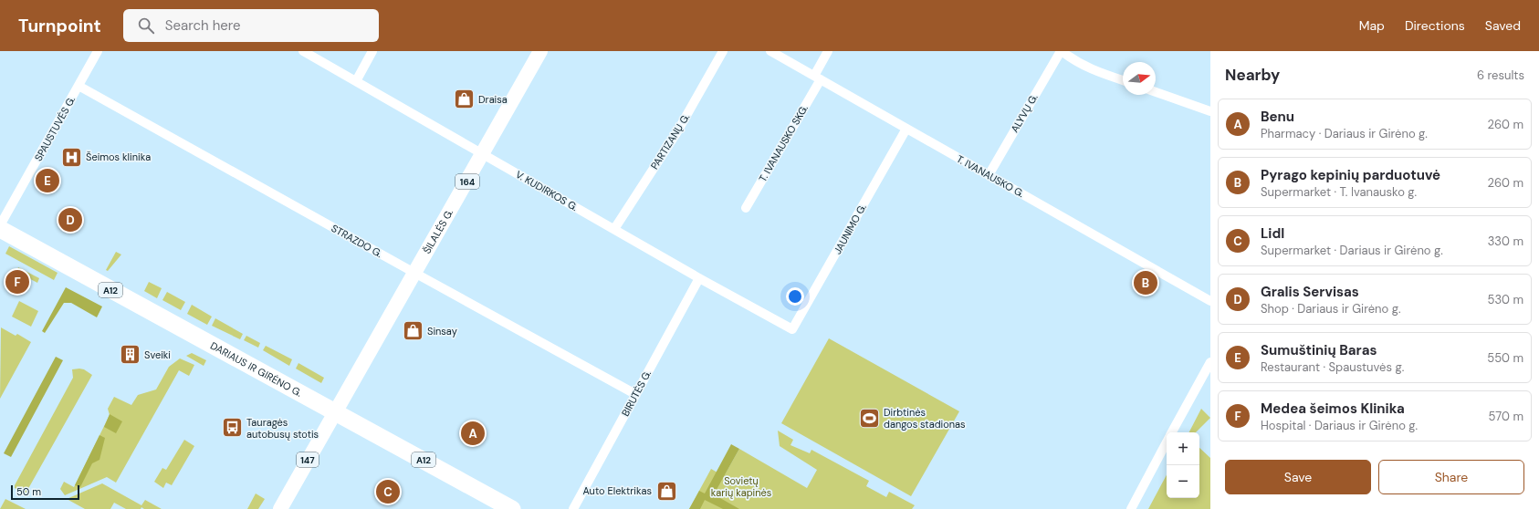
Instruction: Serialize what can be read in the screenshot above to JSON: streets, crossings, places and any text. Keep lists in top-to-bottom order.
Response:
{
  "streets": {
    "highway": ["A12", "DARIAUS IR GIRĖNO G."],
    "main road": ["164", "ŠILALĖS G.", "147"],
    "street": [
      "ALYVŲ G.",
      "SPAUSTUVĖS G.",
      "PARTIZANŲ G.",
      "T. IVANAUSKO SKG.",
      "T. IVANAUSKO G.",
      "V. KUDIRKOS G.",
      "JAUNIMO G.",
      "STRAZDO G.",
      "BIRUTĖS G."
    ]
  },
  "crossings": [
    ["ALYVŲ G.", "T. IVANAUSKO G."],
    ["SPAUSTUVĖS G.", "STRAZDO G."],
    ["PARTIZANŲ G.", "V. KUDIRKOS G."],
    ["T. IVANAUSKO SKG.", "T. IVANAUSKO G."],
    ["T. IVANAUSKO G.", "JAUNIMO G."],
    ["V. KUDIRKOS G.", "JAUNIMO G."],
    ["V. KUDIRKOS G.", "ŠILALĖS G."],
    ["V. KUDIRKOS G.", "BIRUTĖS G."],
    ["ŠILALĖS G.", "STRAZDO G."],
    ["ŠILALĖS G.", "DARIAUS IR GIRĖNO G."],
    ["ŠILALĖS G.", "147"],
    ["STRAZDO G.", "BIRUTĖS G."],
    ["DARIAUS IR GIRĖNO G.", "147"]
  ],
  "parks": ["Sovietų karių kapinės"],
  "places": {
    "shop": ["Draisa", "Sinsay", "Auto Elektrikas"],
    "hospital": ["Šeimos klinika"],
    "building": ["Sveiki"],
    "sports": ["Dirbtinės dangos stadionas"],
    "bus stop": ["Tauragės autobusų stotis"]
  },
  "scale_bar": "50 m",
  "north": "right",
  "page": {
    "header": "Turnpoint",
    "search": "Search here",
    "nav": ["Map", "Directions", "Saved"],
    "heading": ["Nearby", "6 results"],
    "list": [
      {
        "mark": "A",
        "name": "Benu",
        "note": "Pharmacy · Dariaus ir Girėno g.",
        "value": "260 m"
      },
      {
        "mark": "B",
        "name": "Pyrago kepinių parduotuvė",
        "note": "Supermarket · T. Ivanausko g.",
        "value": "260 m"
      },
      {
        "mark": "C",
        "name": "Lidl",
        "note": "Supermarket · Dariaus ir Girėno g.",
        "value": "330 m"
      },
      {
        "mark": "D",
        "name": "Gralis Servisas",
        "note": "Shop · Dariaus ir Girėno g.",
        "value": "530 m"
      },
      {
        "mark": "E",
        "name": "Sumuštinių Baras",
        "note": "Restaurant · Spaustuvės g.",
        "value": "550 m"
      },
      {
        "mark": "F",
        "name": "Medea šeimos Klinika",
        "note": "Hospital · Dariaus ir Girėno g.",
        "value": "570 m"
      }
    ],
    "pins": [
      "E",
      "D",
      "F",
      "B",
      "A",
      "C"
    ],
    "map_buttons": ["+", "−"],
    "buttons": ["Save", "Share"],
    "scale": "50 m"
  }
}
